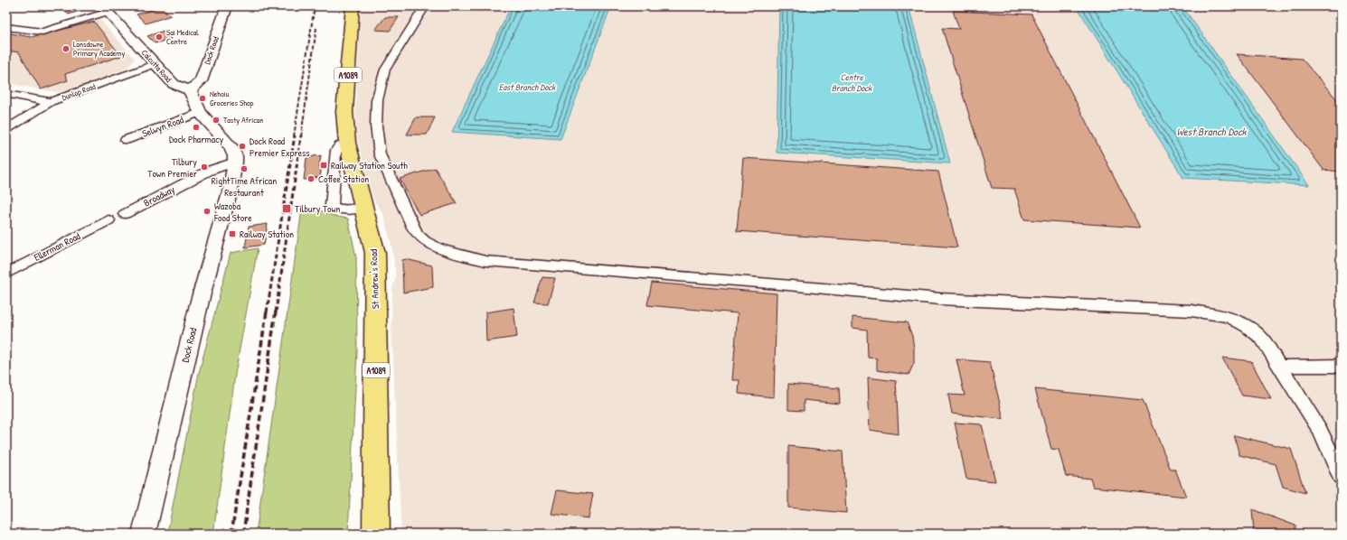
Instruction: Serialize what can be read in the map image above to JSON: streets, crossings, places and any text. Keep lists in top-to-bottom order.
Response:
{
  "streets": {
    "highway": ["A1089", "St Andrew's Road"],
    "street": [
      "Dock Road",
      "Calcutta Road",
      "Dunlop Road",
      "Selwyn Road",
      "Broadway",
      "Ellerman Road"
    ]
  },
  "crossings": [
    ["Dock Road", "Calcutta Road"],
    ["Dock Road", "Broadway"],
    ["Calcutta Road", "Dunlop Road"]
  ],
  "water": ["Centre Branch Dock", "East Branch Dock", "West Branch Dock"],
  "places": {
    "other": [
      "Sai Medical Centre",
      "Lansdowne Primary Academy",
      "Nehoiu Groceries Shop",
      "Tasty African",
      "Dock Pharmacy",
      "Dock Road Premier Express",
      "Tilbury Town Premier",
      "RightTime African Restaurant",
      "Coffee Station",
      "Wazoba Food Store"
    ],
    "transit": ["Railway Station South", "Tilbury Town", "Railway Station"]
  }
}
